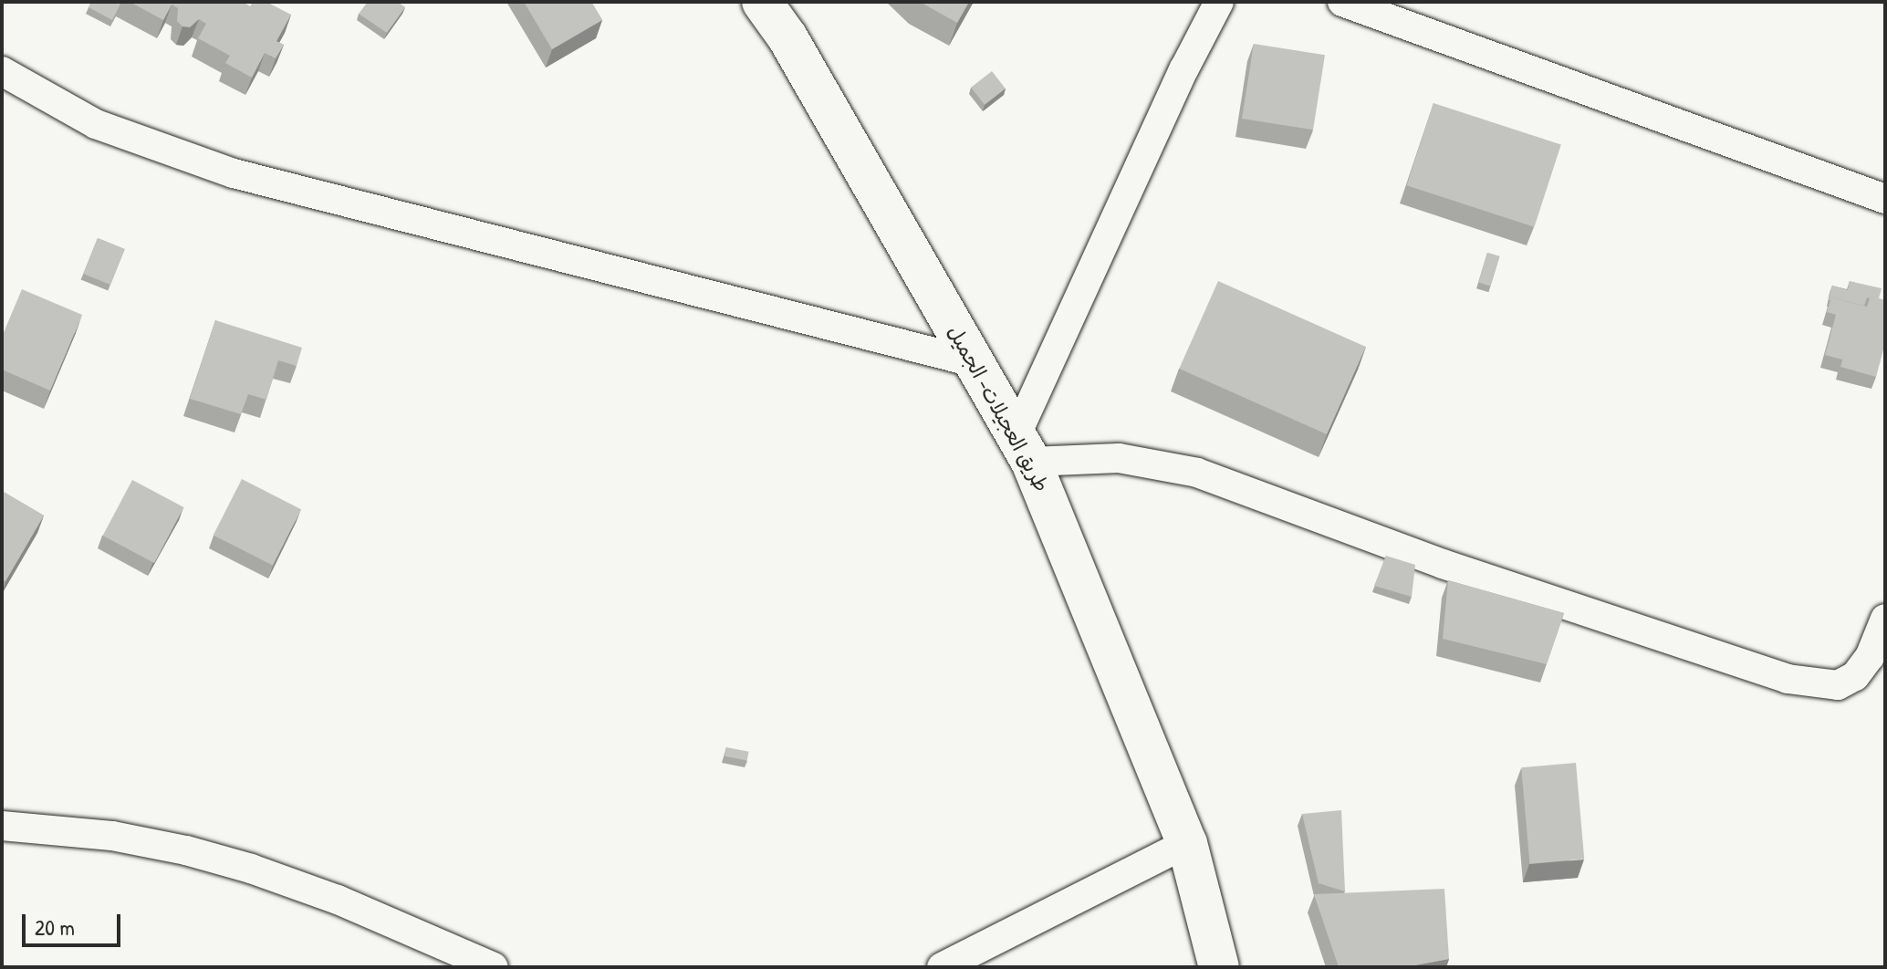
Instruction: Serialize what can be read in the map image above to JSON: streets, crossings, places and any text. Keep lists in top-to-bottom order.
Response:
{
  "streets": {
    "main road": ["طريق العجيلات- الجميل"]
  },
  "scale_bar": "20 m"
}
